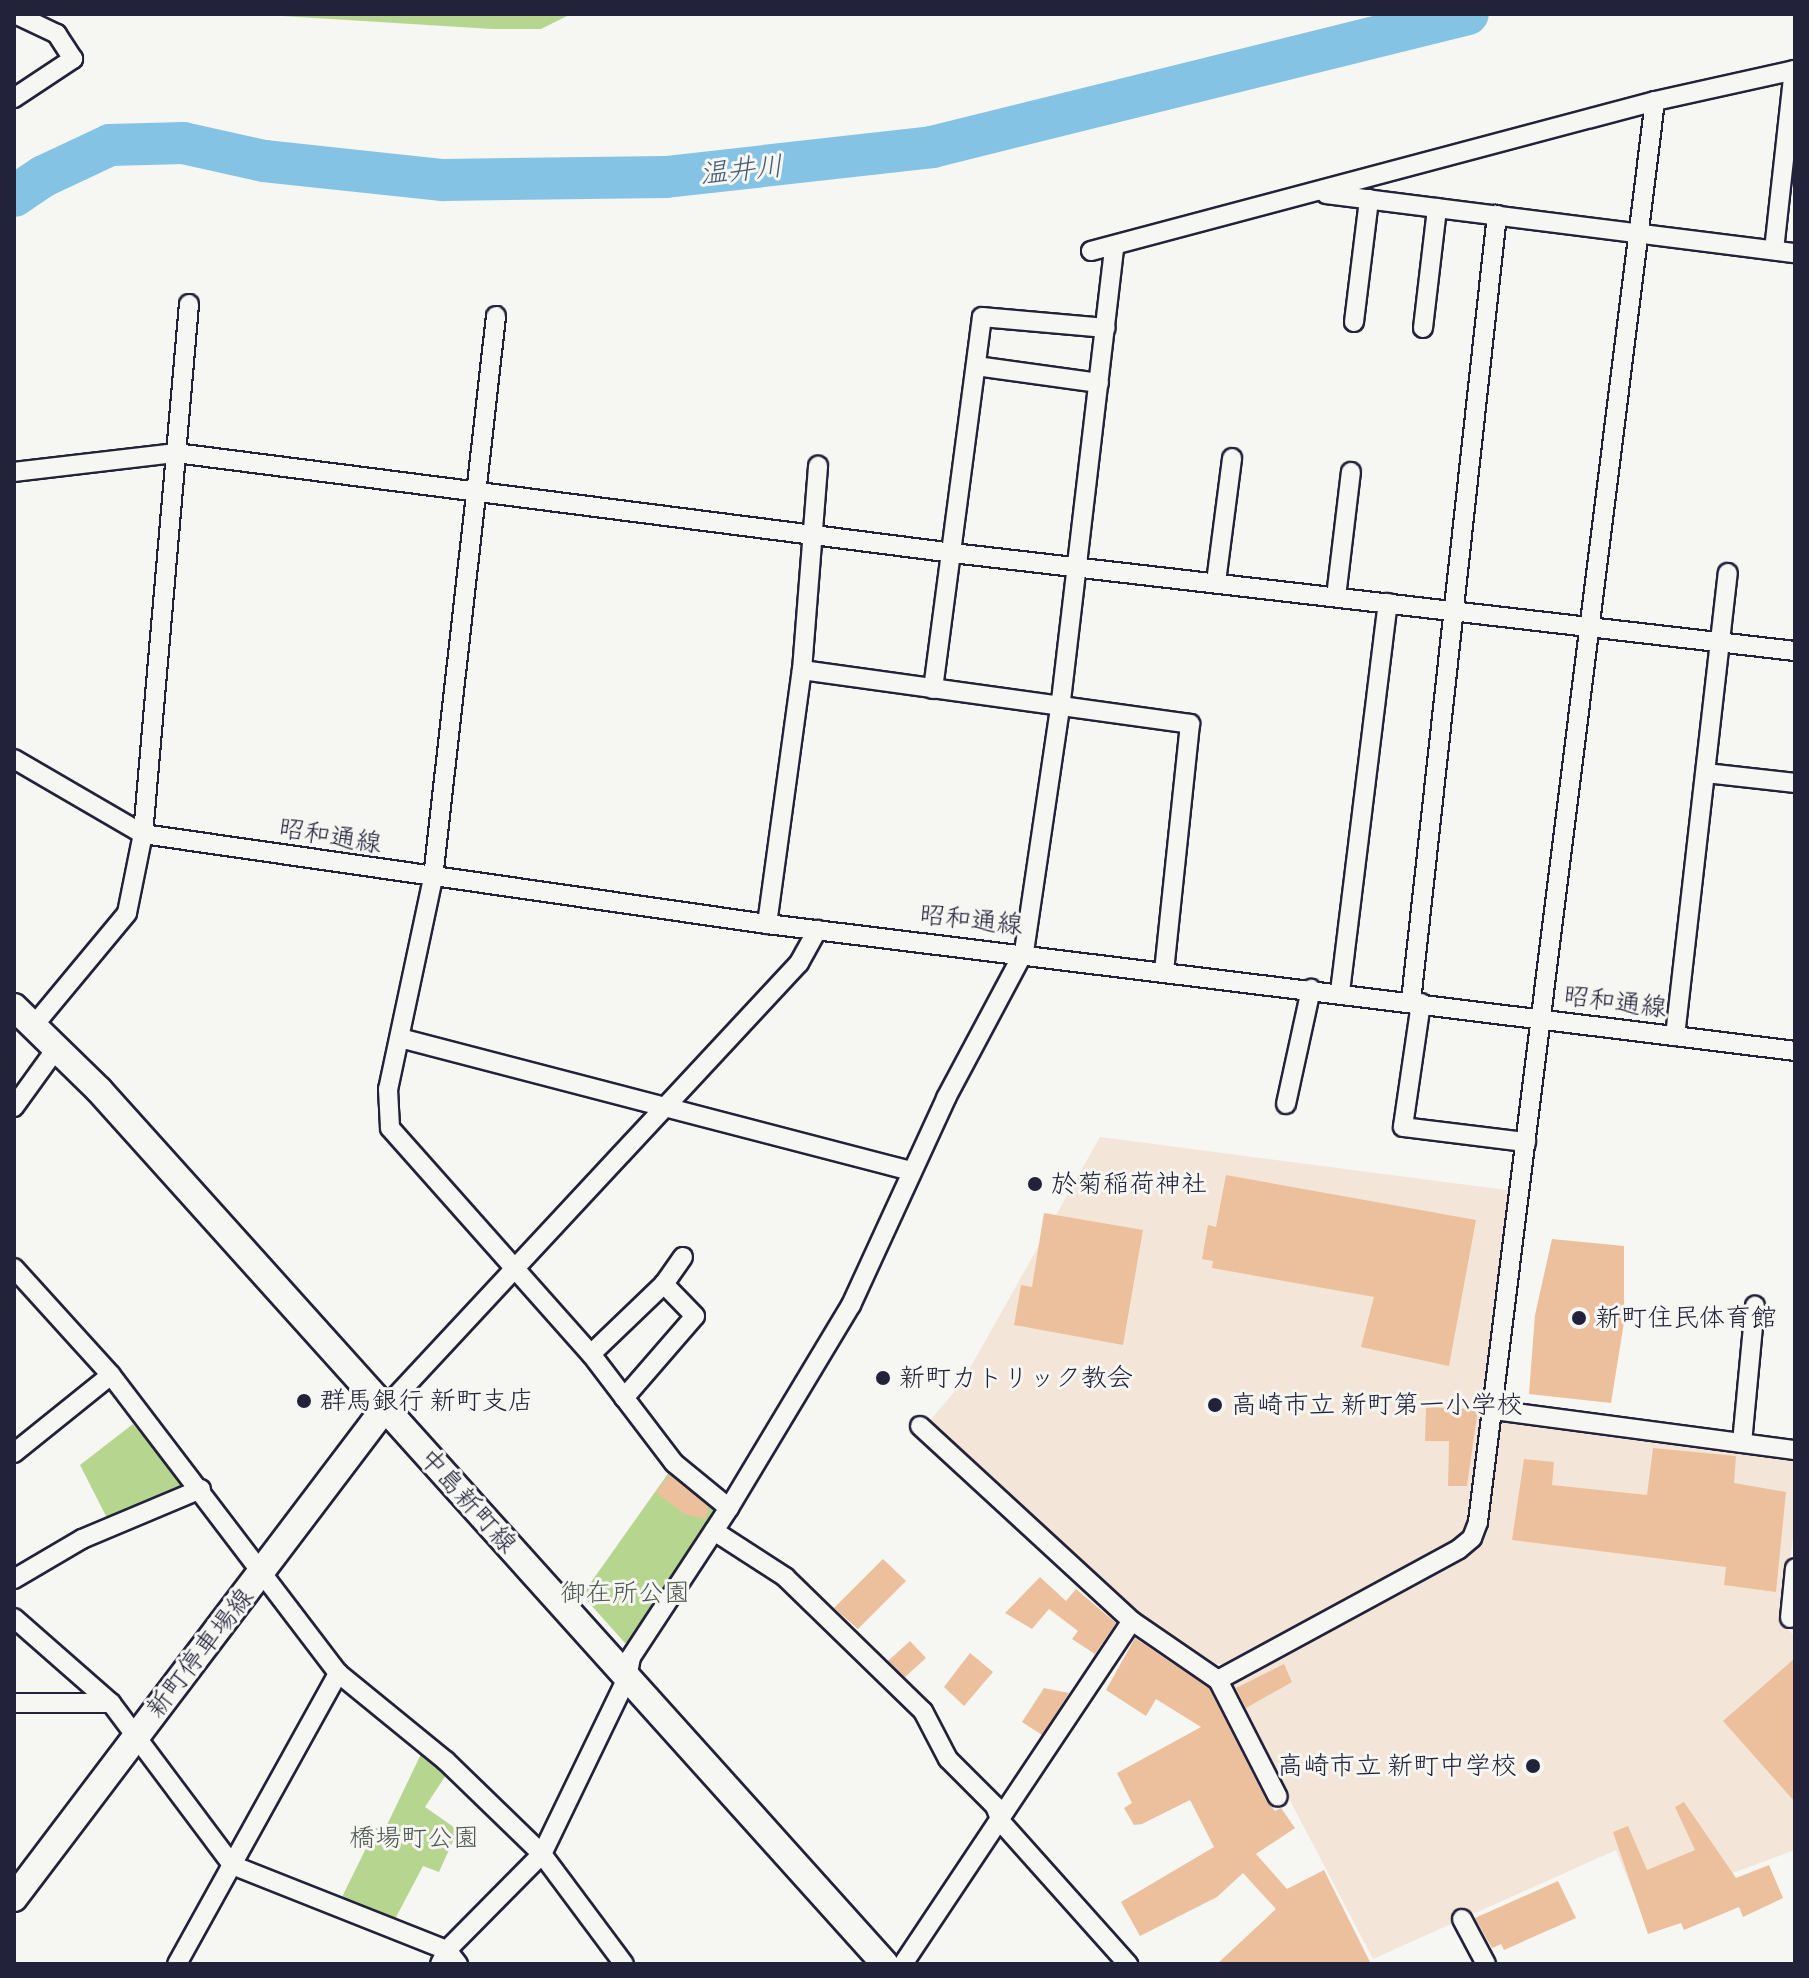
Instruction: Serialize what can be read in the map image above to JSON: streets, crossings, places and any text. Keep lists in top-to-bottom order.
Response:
{
  "streets": {
    "main road": ["中島新町線", "新町停車場線"],
    "street": ["昭和通線"]
  },
  "crossings": [
    ["中島新町線", "新町停車場線"]
  ],
  "water": ["温井川"],
  "parks": ["御在所公園", "橋場町公園"],
  "places": [
    "於菊稲荷神社",
    "新町住民体育館",
    "新町カトリック教会",
    "群馬銀行 新町支店",
    "高崎市立 新町第一小学校",
    "高崎市立 新町中学校"
  ]
}
